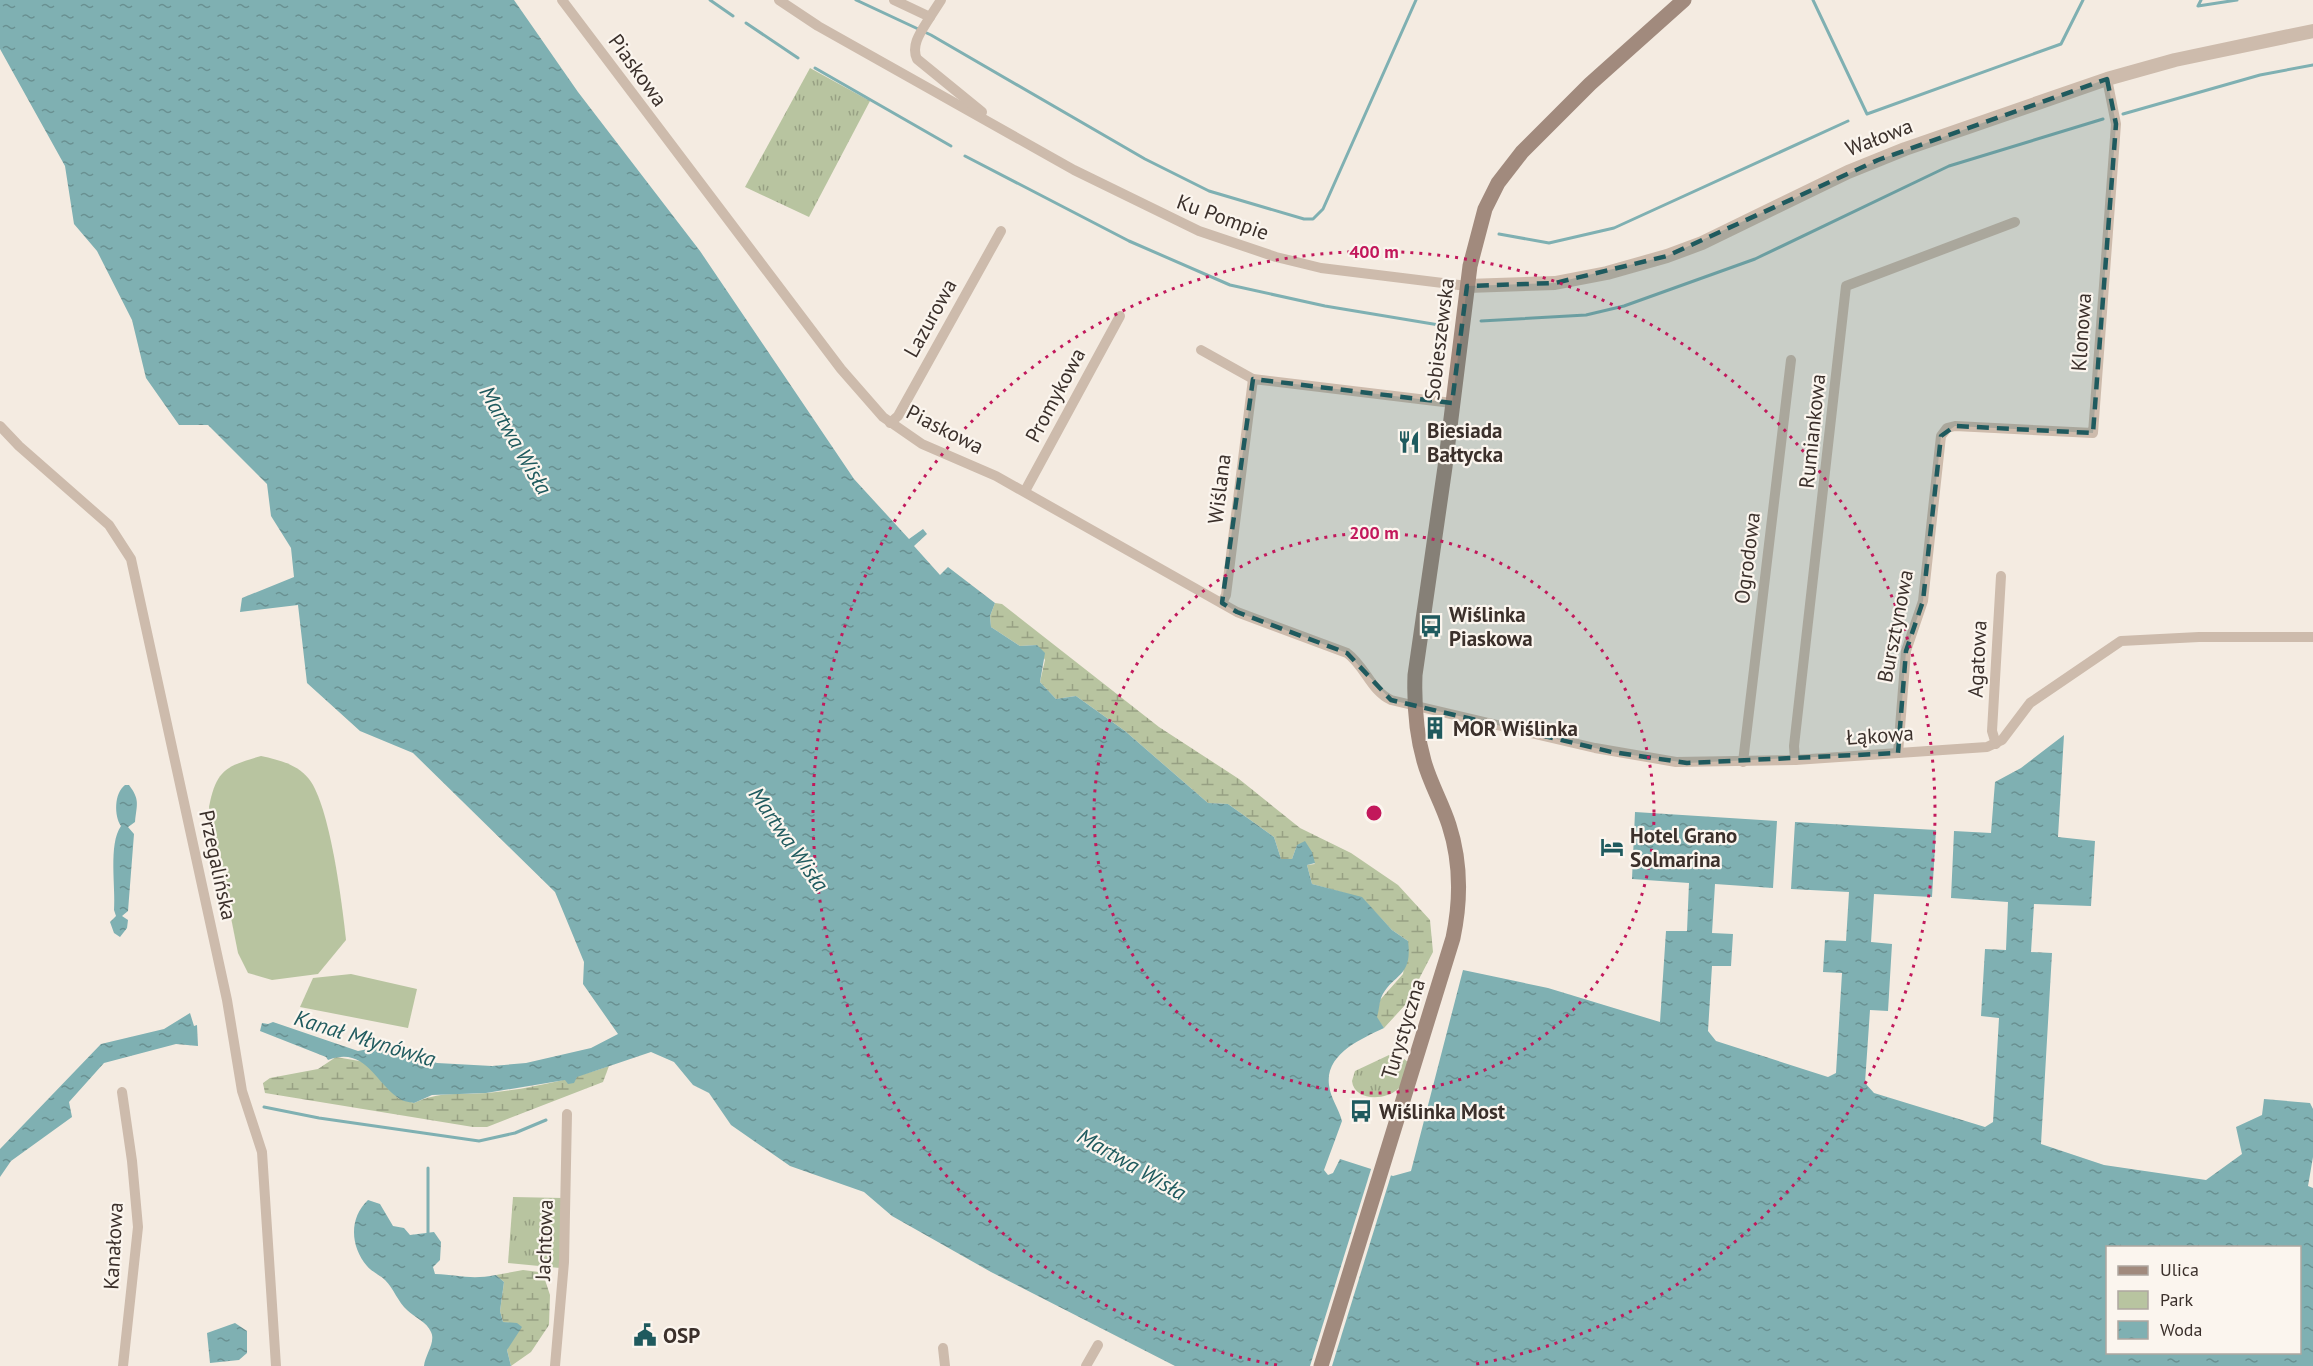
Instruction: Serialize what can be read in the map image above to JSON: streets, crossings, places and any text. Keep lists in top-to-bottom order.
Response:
{
  "streets": {
    "main road": ["Sobieszewska", "Turystyczna"],
    "street": [
      "Piaskowa",
      "Wałowa",
      "Ku Pompie",
      "Lazurowa",
      "Klonowa",
      "Promykowa",
      "Rumiankowa",
      "Wiślana",
      "Ogrodowa",
      "Bursztynowa",
      "Agatowa",
      "Łąkowa",
      "Przegalińska",
      "Jachtowa",
      "Kanałowa"
    ]
  },
  "crossings": [
    ["Piaskowa", "Lazurowa"],
    ["Piaskowa", "Sobieszewska"],
    ["Piaskowa", "Promykowa"],
    ["Piaskowa", "Wiślana"],
    ["Piaskowa", "Łąkowa"],
    ["Wałowa", "Ku Pompie"],
    ["Wałowa", "Klonowa"],
    ["Wałowa", "Sobieszewska"],
    ["Ku Pompie", "Sobieszewska"],
    ["Klonowa", "Bursztynowa"],
    ["Sobieszewska", "Łąkowa"],
    ["Sobieszewska", "Turystyczna"],
    ["Rumiankowa", "Łąkowa"],
    ["Ogrodowa", "Łąkowa"],
    ["Bursztynowa", "Łąkowa"],
    ["Agatowa", "Łąkowa"]
  ],
  "water": ["Martwa Wisła", "Kanał Młynówka"],
  "places": {
    "restaurant": ["Biesiada Bałtycka"],
    "bus stop": ["Wiślinka Piaskowa", "Wiślinka Most"],
    "building": ["MOR Wiślinka"],
    "hotel": ["Hotel Grano Solmarina"],
    "public building": ["OSP"]
  },
  "legend": ["Ulica", "Park", "Woda"],
  "rings": ["400 m", "200 m"]
}
